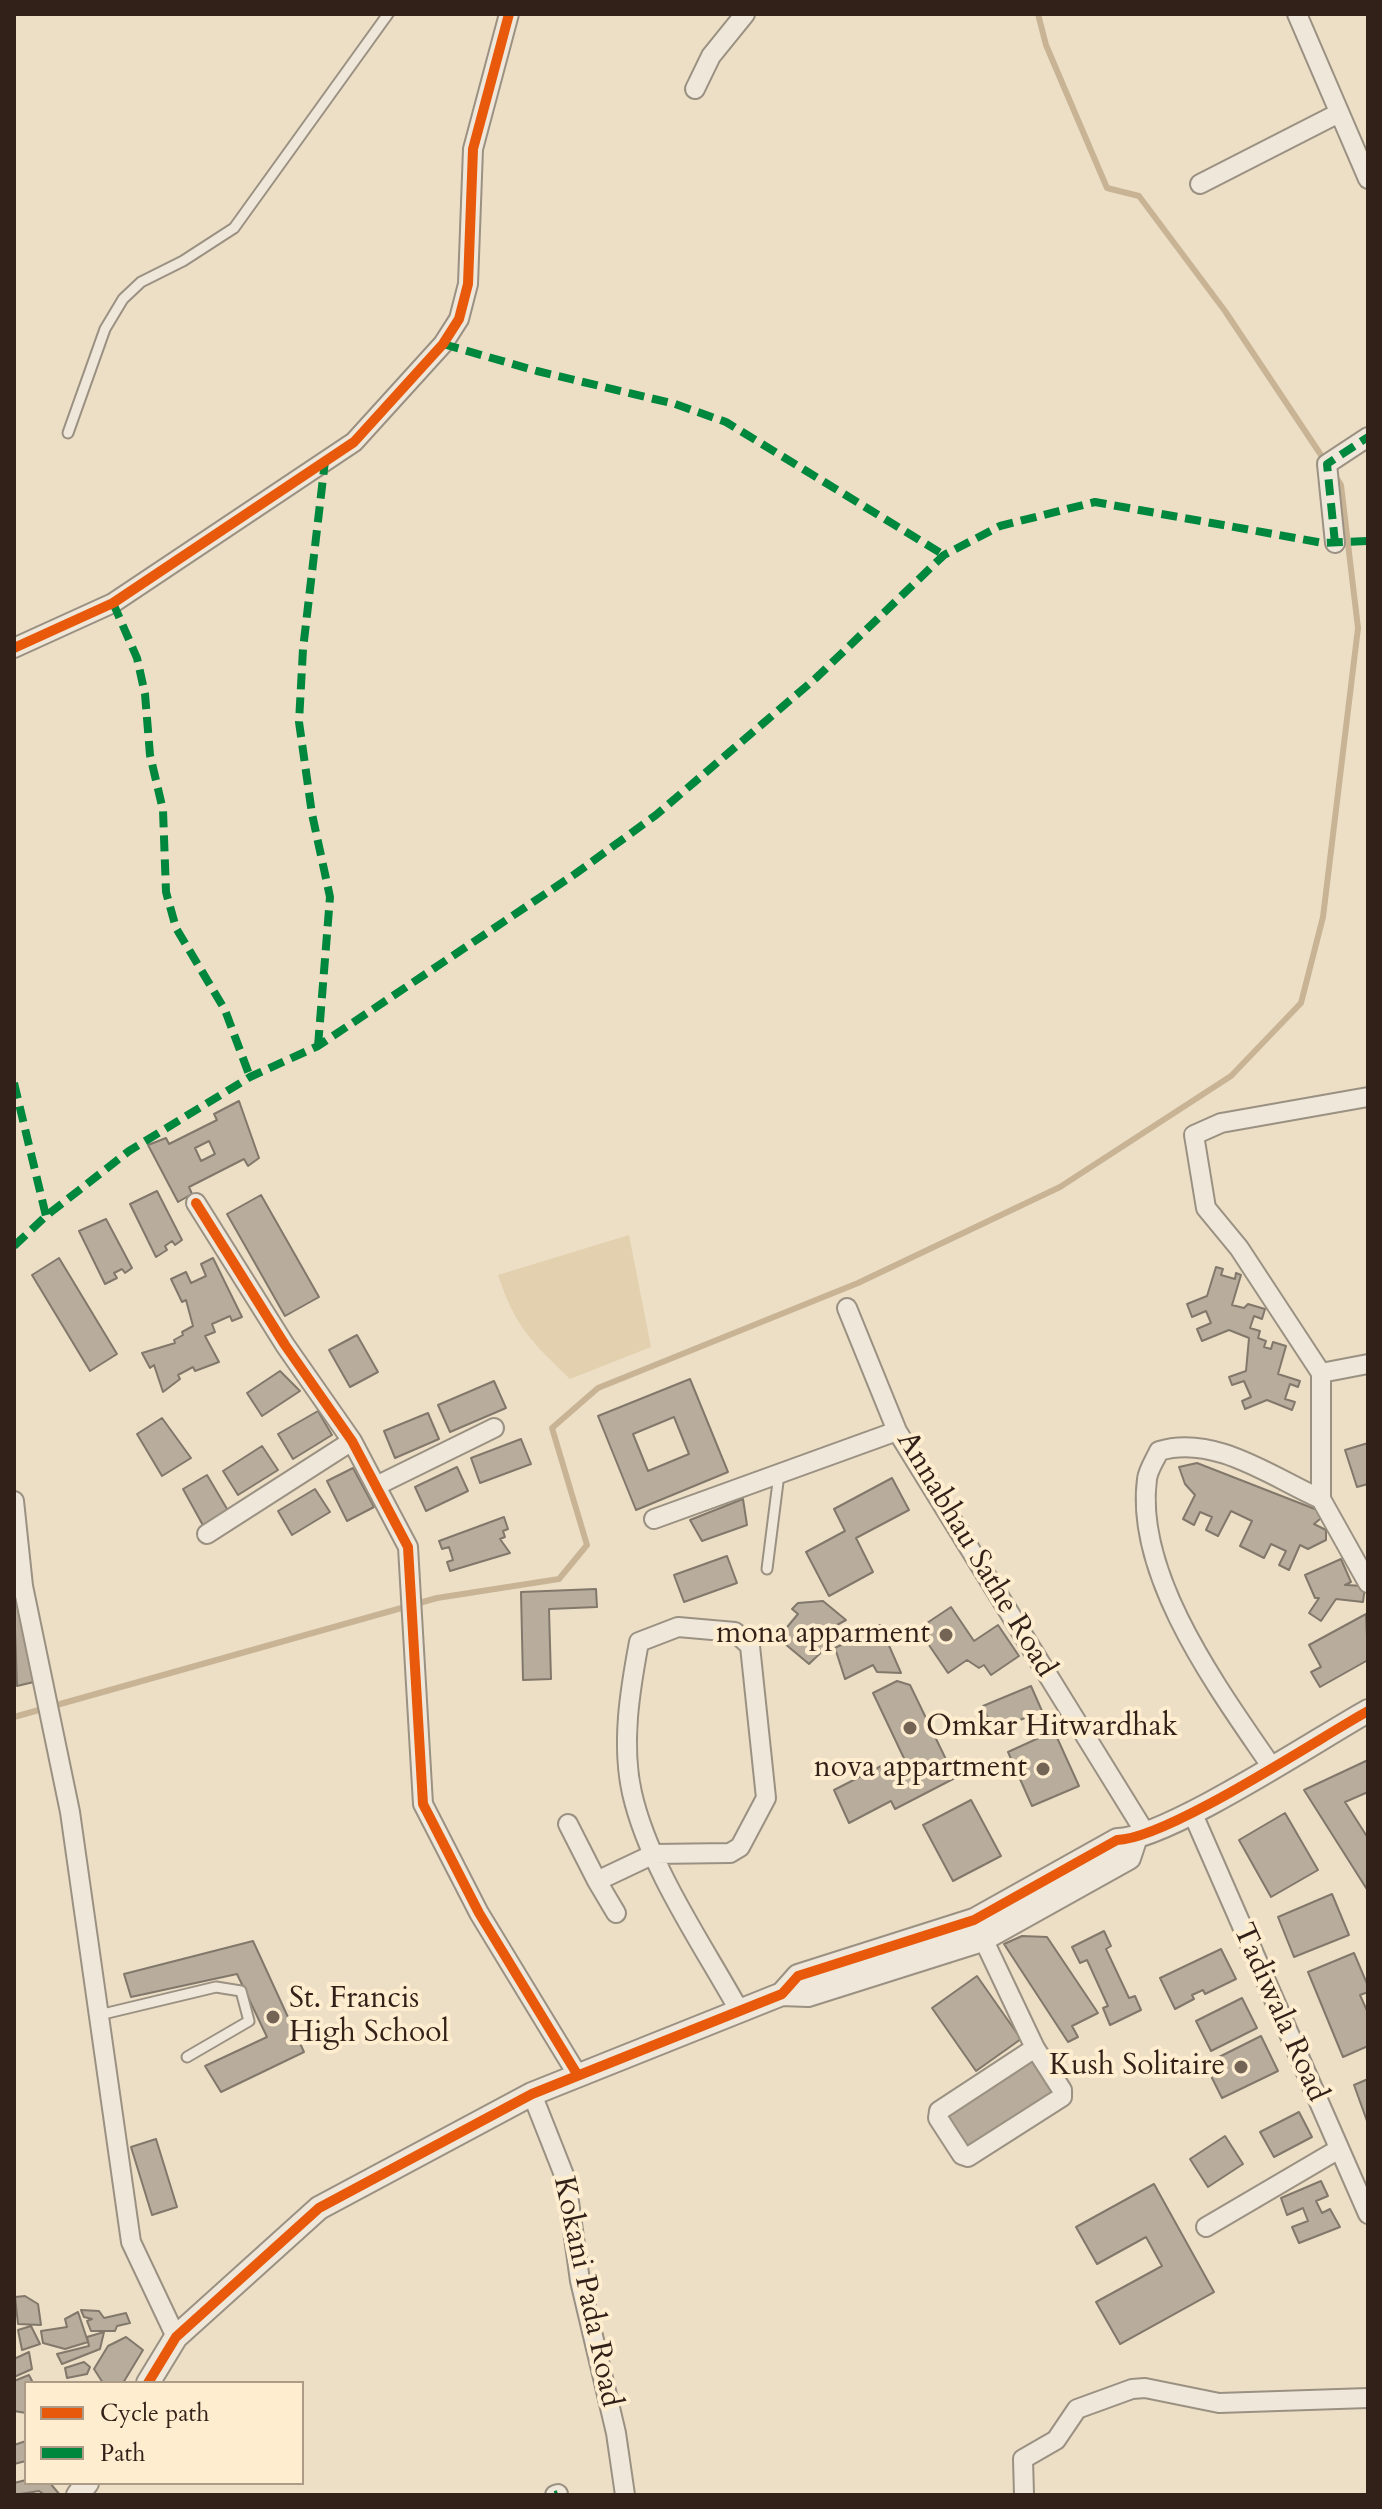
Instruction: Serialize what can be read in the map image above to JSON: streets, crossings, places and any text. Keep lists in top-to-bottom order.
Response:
{
  "streets": {
    "street": ["Annabhau Sathe Road", "Tadiwala Road", "Kokani Pada Road"]
  },
  "places": [
    "mona apparment",
    "Omkar Hitwardhak",
    "nova appartment",
    "St. Francis High School",
    "Kush Solitaire"
  ],
  "legend": ["Cycle path", "Path"]
}
